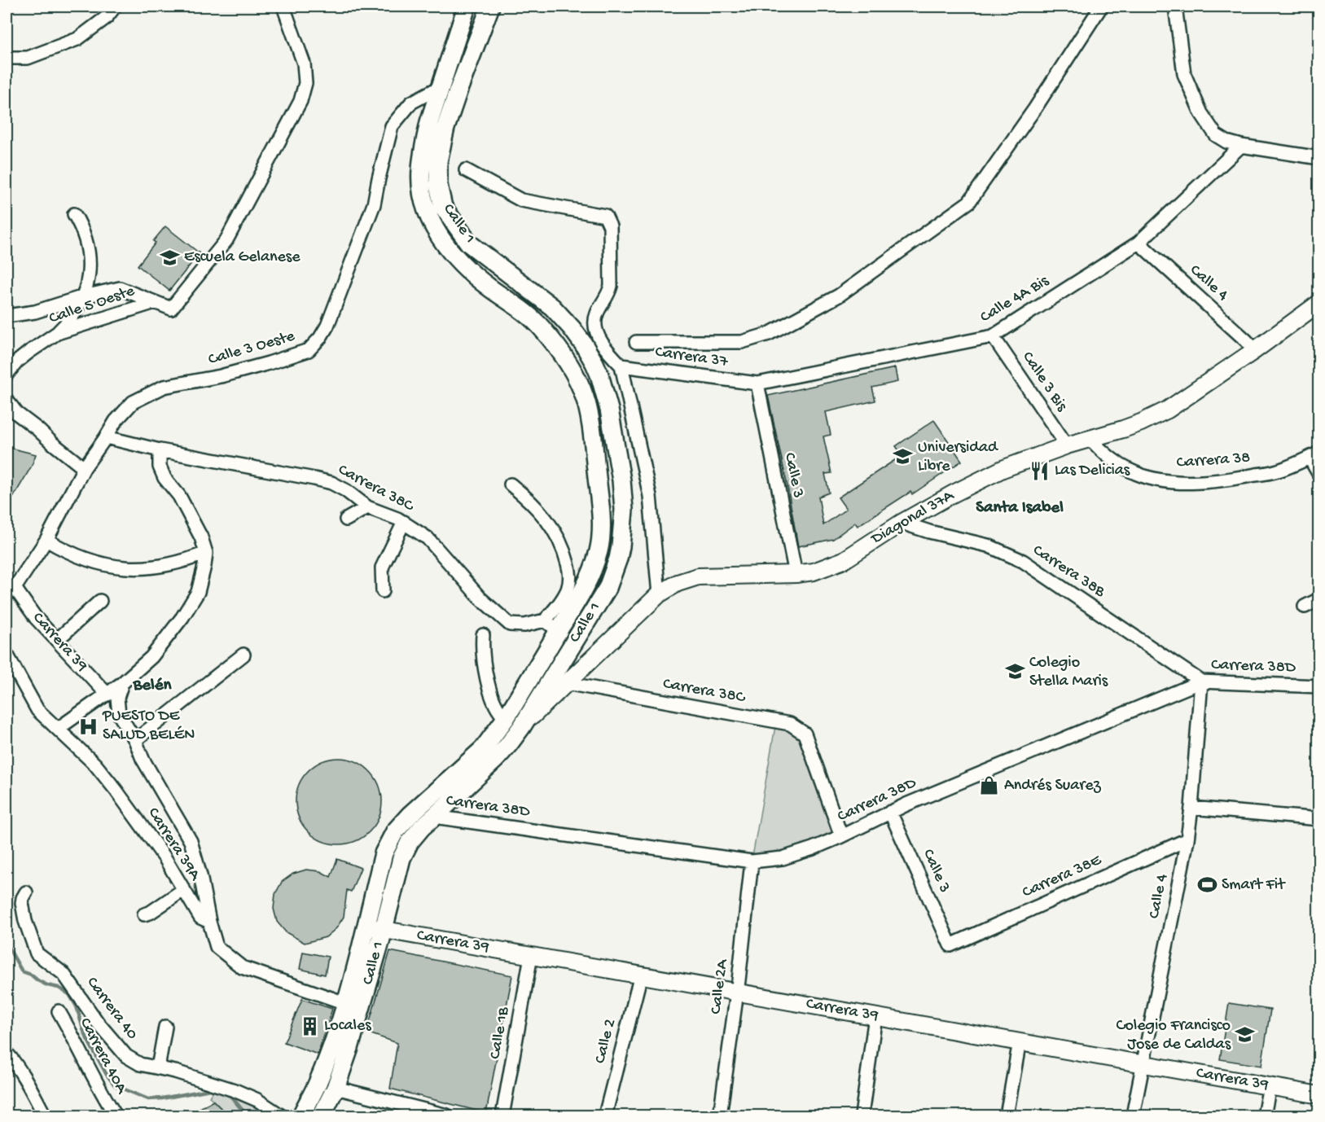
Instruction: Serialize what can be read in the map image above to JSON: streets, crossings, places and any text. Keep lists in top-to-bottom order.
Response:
{
  "streets": {
    "main road": ["Calle 1"],
    "street": [
      "Calle 4",
      "Calle 4A Bis",
      "Calle 5 Oeste",
      "Calle 3 Oeste",
      "Carrera 37",
      "Calle 3 Bis",
      "Carrera 38",
      "Calle 3",
      "Carrera 38C",
      "Diagonal 37A",
      "Carrera 38B",
      "Carrera 39",
      "Carrera 38D",
      "Carrera 39A",
      "Carrera 38E",
      "Calle 2A",
      "Carrera 40",
      "Calle 1B",
      "Calle 2",
      "Carrera 40A"
    ]
  },
  "crossings": [
    ["Calle 1", "Calle 3 Oeste"],
    ["Calle 1", "Diagonal 37A"],
    ["Calle 1", "Carrera 39"],
    ["Calle 1", "Carrera 38D"],
    ["Calle 1", "Carrera 39A"],
    ["Calle 4", "Calle 4A Bis"],
    ["Calle 4", "Diagonal 37A"],
    ["Calle 4", "Carrera 38B"],
    ["Calle 4", "Carrera 39"],
    ["Calle 4", "Carrera 38D"],
    ["Calle 4", "Carrera 38E"],
    ["Calle 4A Bis", "Carrera 37"],
    ["Calle 4A Bis", "Calle 3 Bis"],
    ["Calle 4A Bis", "Calle 3"],
    ["Calle 3 Oeste", "Carrera 38C"],
    ["Calle 3 Oeste", "Carrera 39"],
    ["Carrera 37", "Calle 3"],
    ["Calle 3 Bis", "Diagonal 37A"],
    ["Carrera 38", "Diagonal 37A"],
    ["Calle 3", "Diagonal 37A"],
    ["Calle 3", "Carrera 38D"],
    ["Calle 3", "Carrera 38E"],
    ["Carrera 38C", "Diagonal 37A"],
    ["Carrera 38C", "Carrera 38D"],
    ["Diagonal 37A", "Carrera 38B"],
    ["Carrera 38B", "Carrera 38D"],
    ["Carrera 39", "Calle 2A"],
    ["Carrera 39", "Calle 1B"],
    ["Carrera 39", "Calle 2"],
    ["Carrera 38D", "Calle 2A"]
  ],
  "districts": ["Santa Isabel", "Belén"],
  "places": {
    "school or university": [
      "Escuela Gelanese",
      "Universidad Libre",
      "Colegio Stella Maris",
      "Colegio Francisco Jose de Caldas"
    ],
    "restaurant": ["Las Delicias"],
    "hospital": ["PUESTO DE SALUD BELÉN"],
    "shop": ["Andrés Suarez"],
    "sports": ["Smart Fit"],
    "building": ["Locales"]
  }
}
